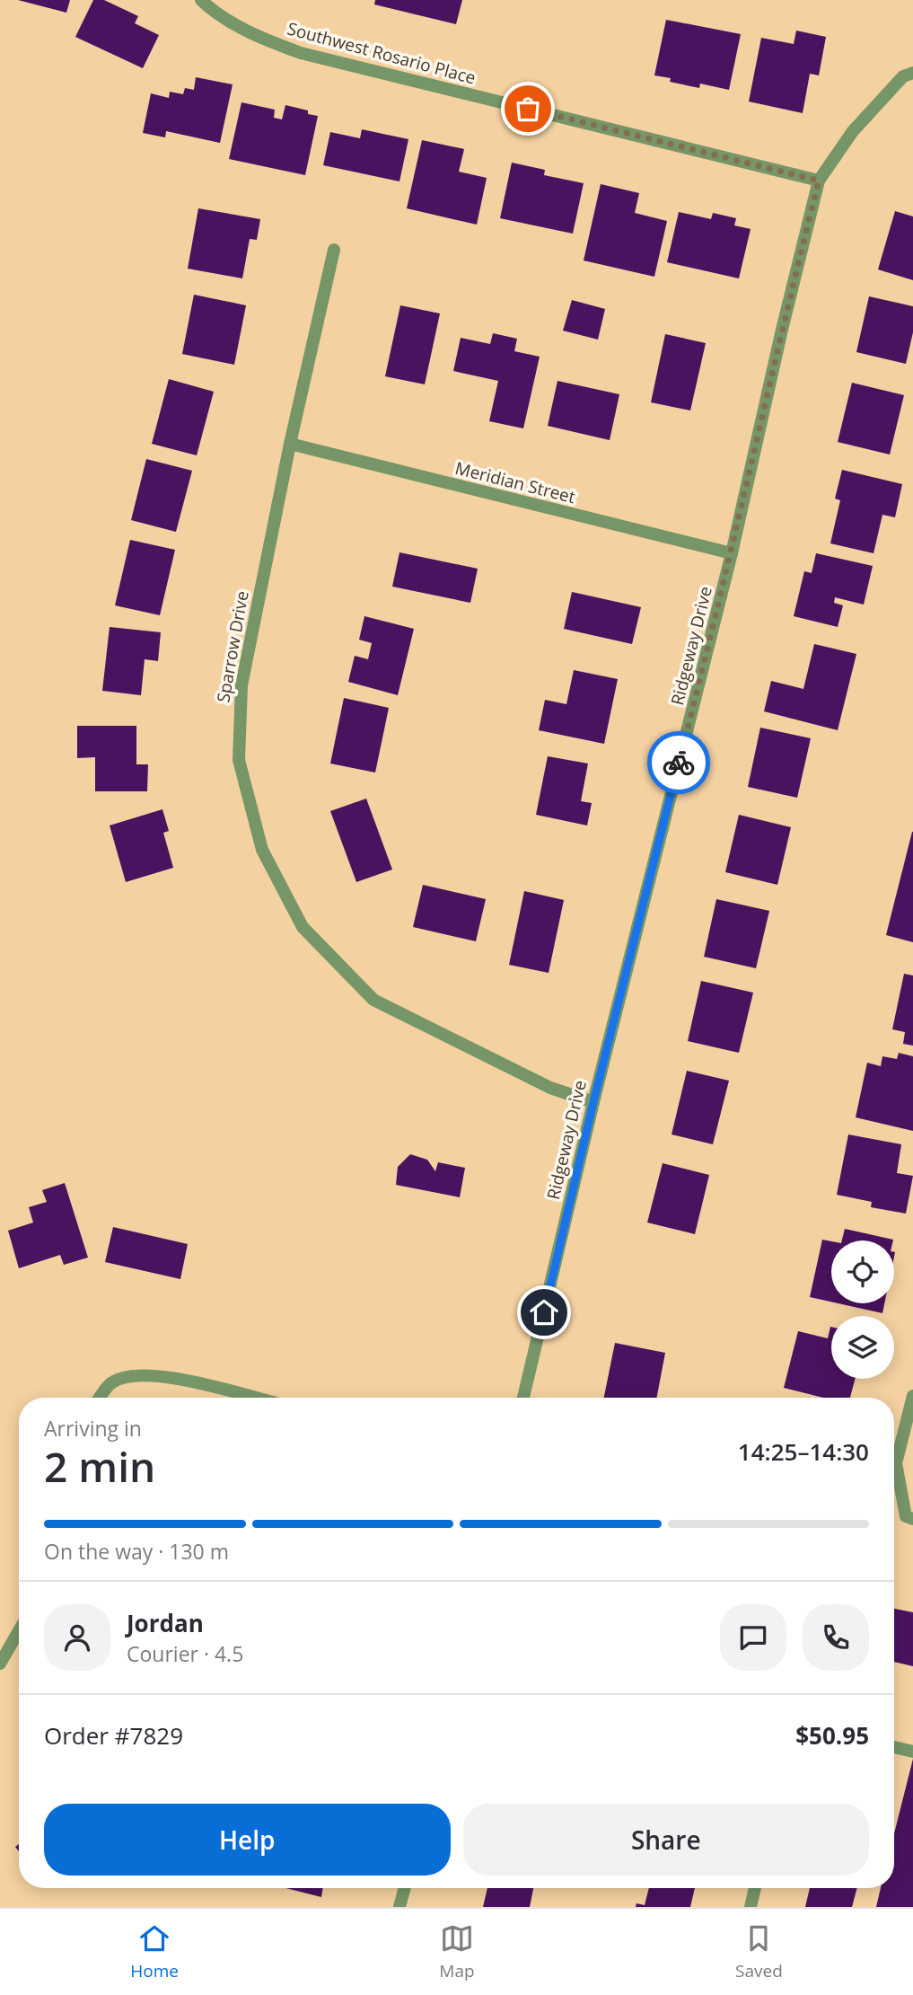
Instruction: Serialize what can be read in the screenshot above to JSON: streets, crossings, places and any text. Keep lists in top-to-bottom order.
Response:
{
  "streets": {
    "street": [
      "Southwest Rosario Place",
      "Meridian Street",
      "Ridgeway Drive",
      "Sparrow Drive"
    ]
  },
  "crossings": [
    ["Southwest Rosario Place", "Ridgeway Drive"],
    ["Meridian Street", "Ridgeway Drive"],
    ["Meridian Street", "Sparrow Drive"],
    ["Ridgeway Drive", "Sparrow Drive"]
  ],
  "page": {
    "heading": ["2 min", "Arriving in", "14:25–14:30"],
    "panel": [
      "Jordan",
      "Courier · 4.5",
      "Order #7829",
      "$50.95"
    ],
    "bar": "On the way · 130 m",
    "buttons": ["Help", "Share"],
    "tabs": ["Home", "Map", "Saved"]
  }
}
